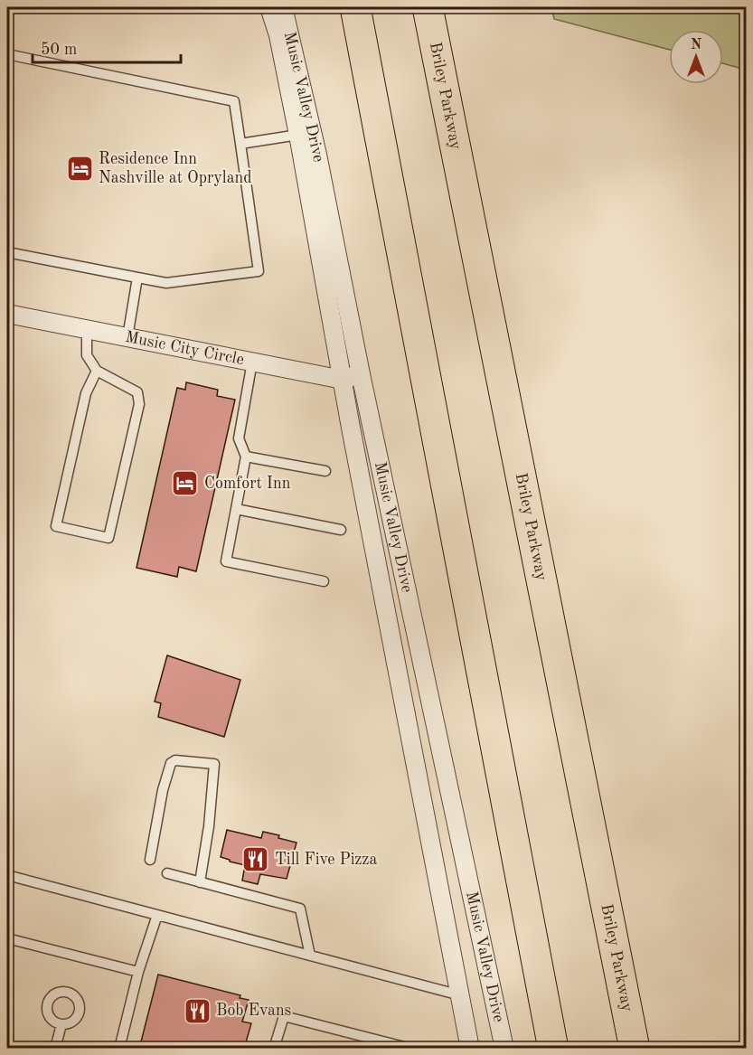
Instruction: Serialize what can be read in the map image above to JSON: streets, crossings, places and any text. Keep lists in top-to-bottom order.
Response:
{
  "streets": {
    "highway": ["Briley Parkway"],
    "street": ["Music Valley Drive", "Music City Circle"]
  },
  "crossings": [
    ["Music Valley Drive", "Music City Circle"]
  ],
  "places": {
    "hotel": ["Residence Inn Nashville at Opryland", "Comfort Inn"],
    "restaurant": ["Till Five Pizza", "Bob Evans"]
  },
  "scale_bar": "50 m",
  "north": "top"
}
